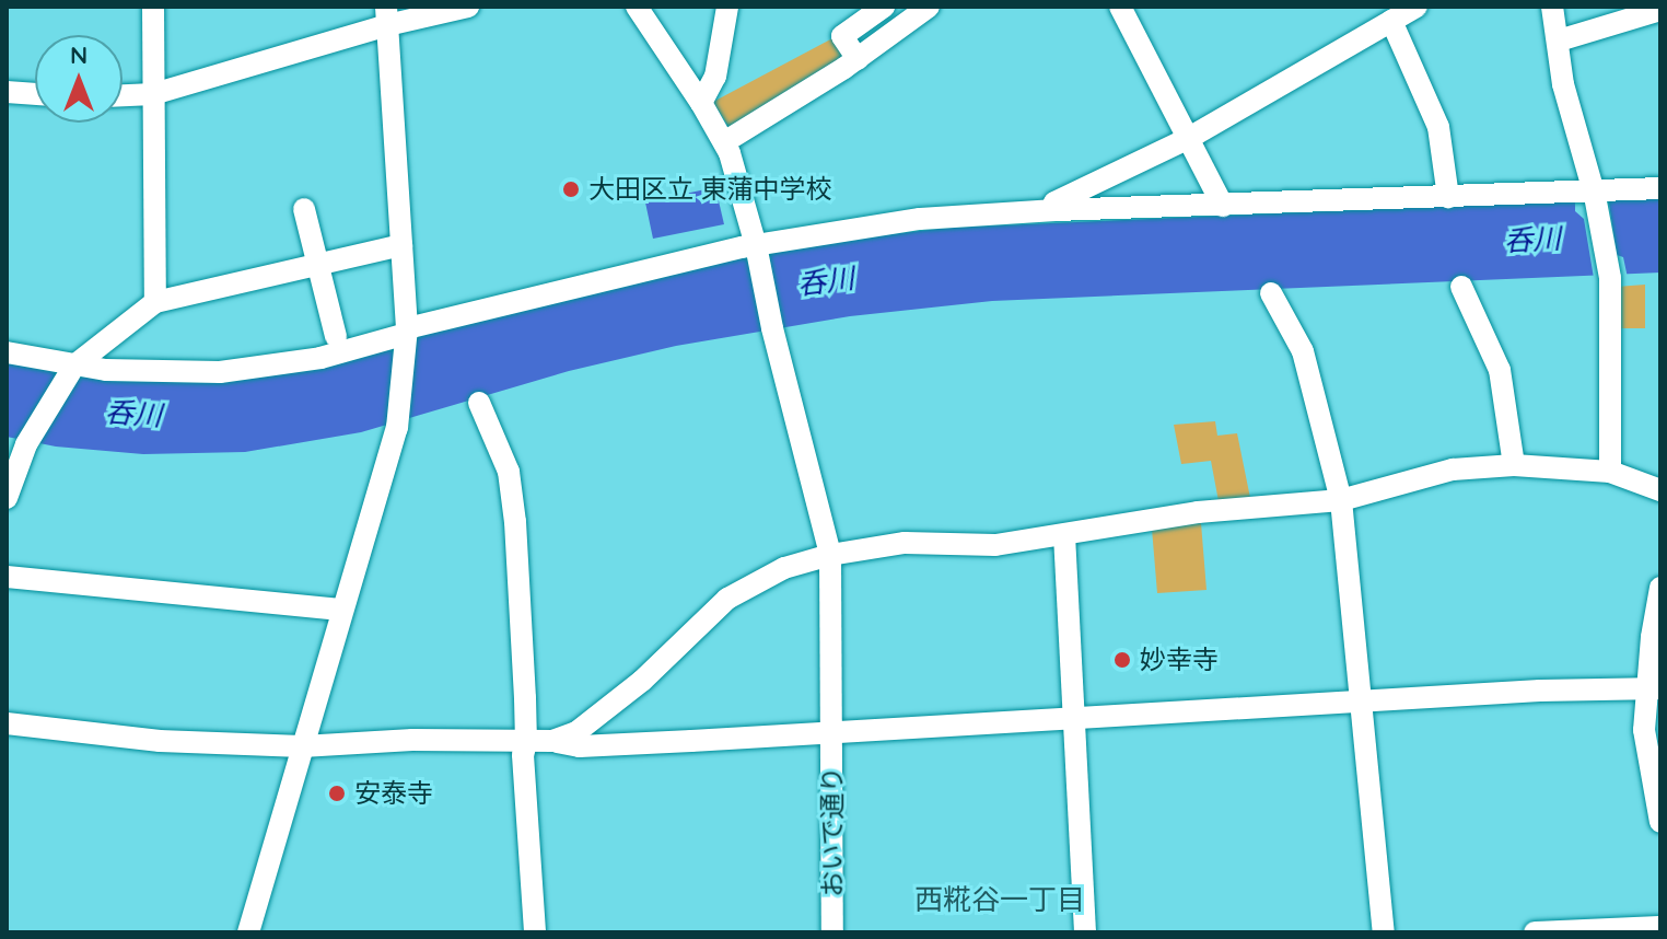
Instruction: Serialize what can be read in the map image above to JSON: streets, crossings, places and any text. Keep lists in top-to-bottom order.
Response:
{
  "streets": {
    "street": ["おいで通り"]
  },
  "districts": ["西糀谷一丁目"],
  "water": ["呑川"],
  "places": ["大田区立 東蒲中学校", "妙幸寺", "安泰寺"],
  "north": "top"
}
